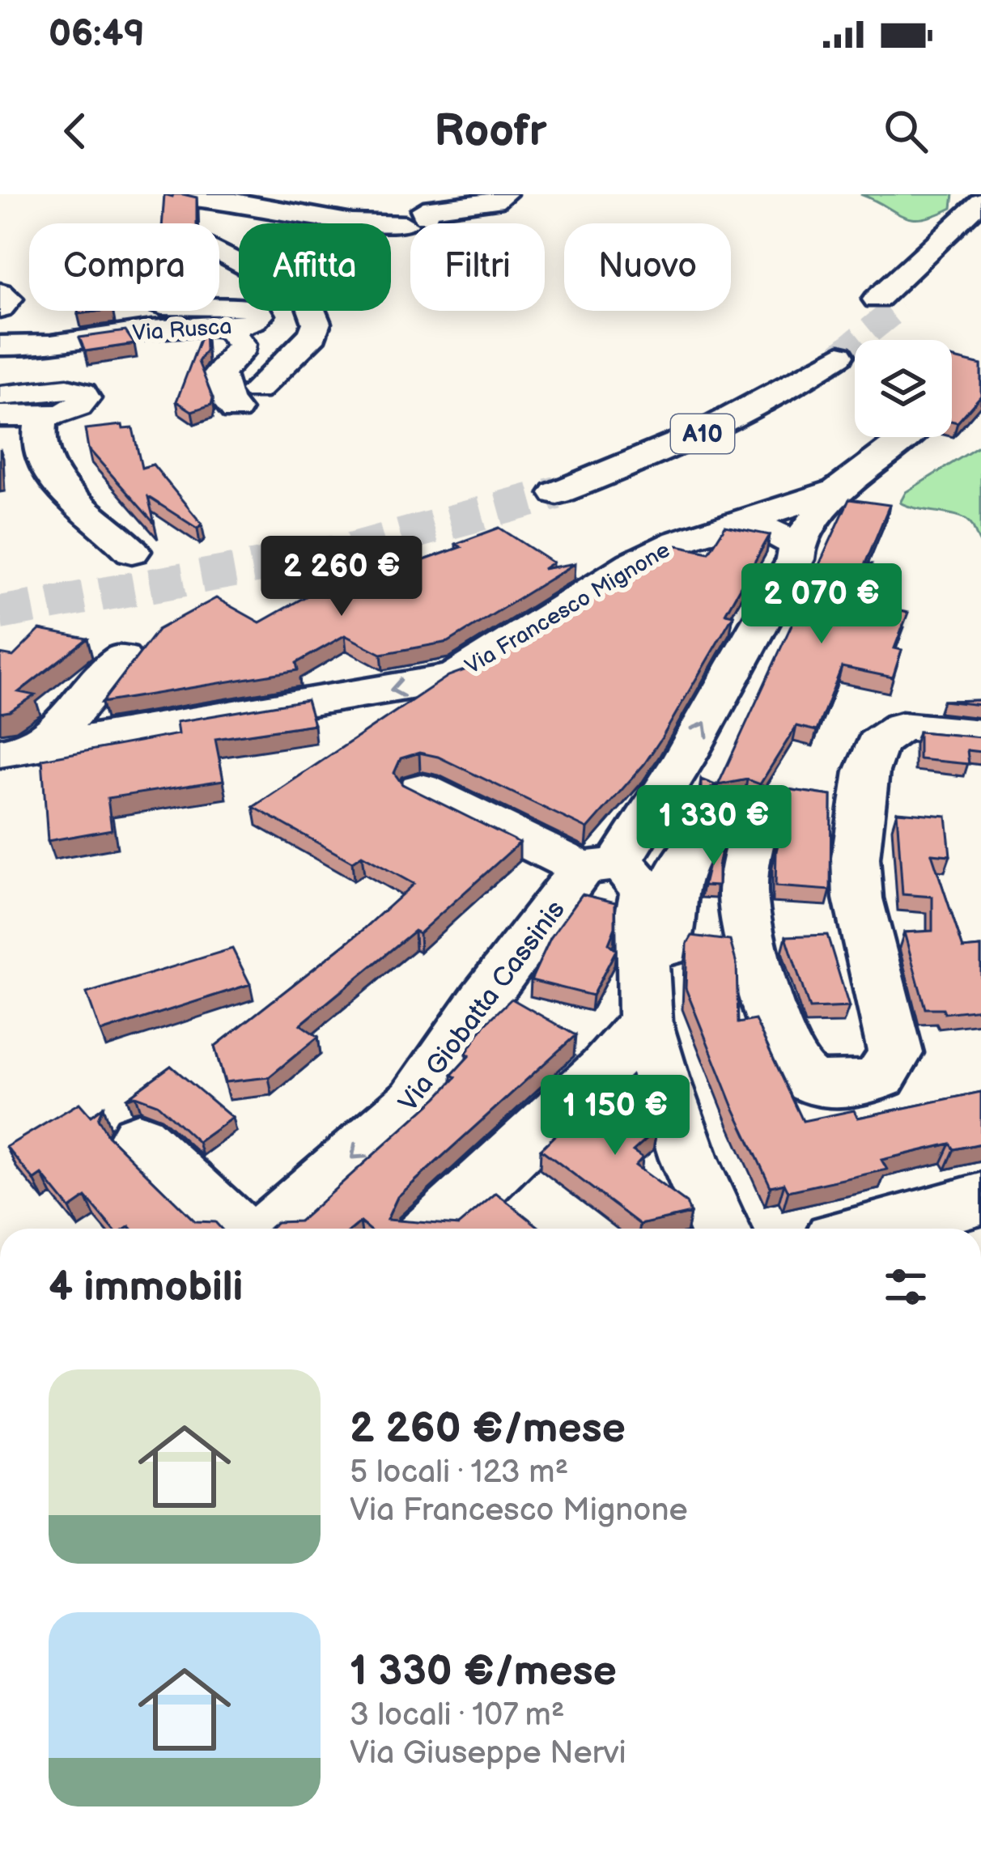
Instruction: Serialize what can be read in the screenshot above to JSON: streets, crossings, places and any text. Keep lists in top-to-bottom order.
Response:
{
  "streets": {
    "main road": [
      "Via Rusca",
      "A10",
      "Via Francesco Mignone",
      "Via Giobatta Cassinis"
    ]
  },
  "crossings": [
    ["Via Francesco Mignone", "Via Giobatta Cassinis"]
  ],
  "page": {
    "status": "06:49",
    "header": "Roofr",
    "chip": [
      "Compra",
      "Affitta",
      "Filtri",
      "Nuovo"
    ],
    "price": [
      "2 260 €",
      "2 070 €",
      "1 330 €",
      "1 150 €"
    ],
    "heading": "4 immobili",
    "list": [
      {
        "name": "2 260 €/mese",
        "note": "5 locali · 123 m² · Via Francesco Mignone"
      },
      {
        "name": "1 330 €/mese",
        "note": "3 locali · 107 m² · Via Giuseppe Nervi"
      }
    ]
  }
}
